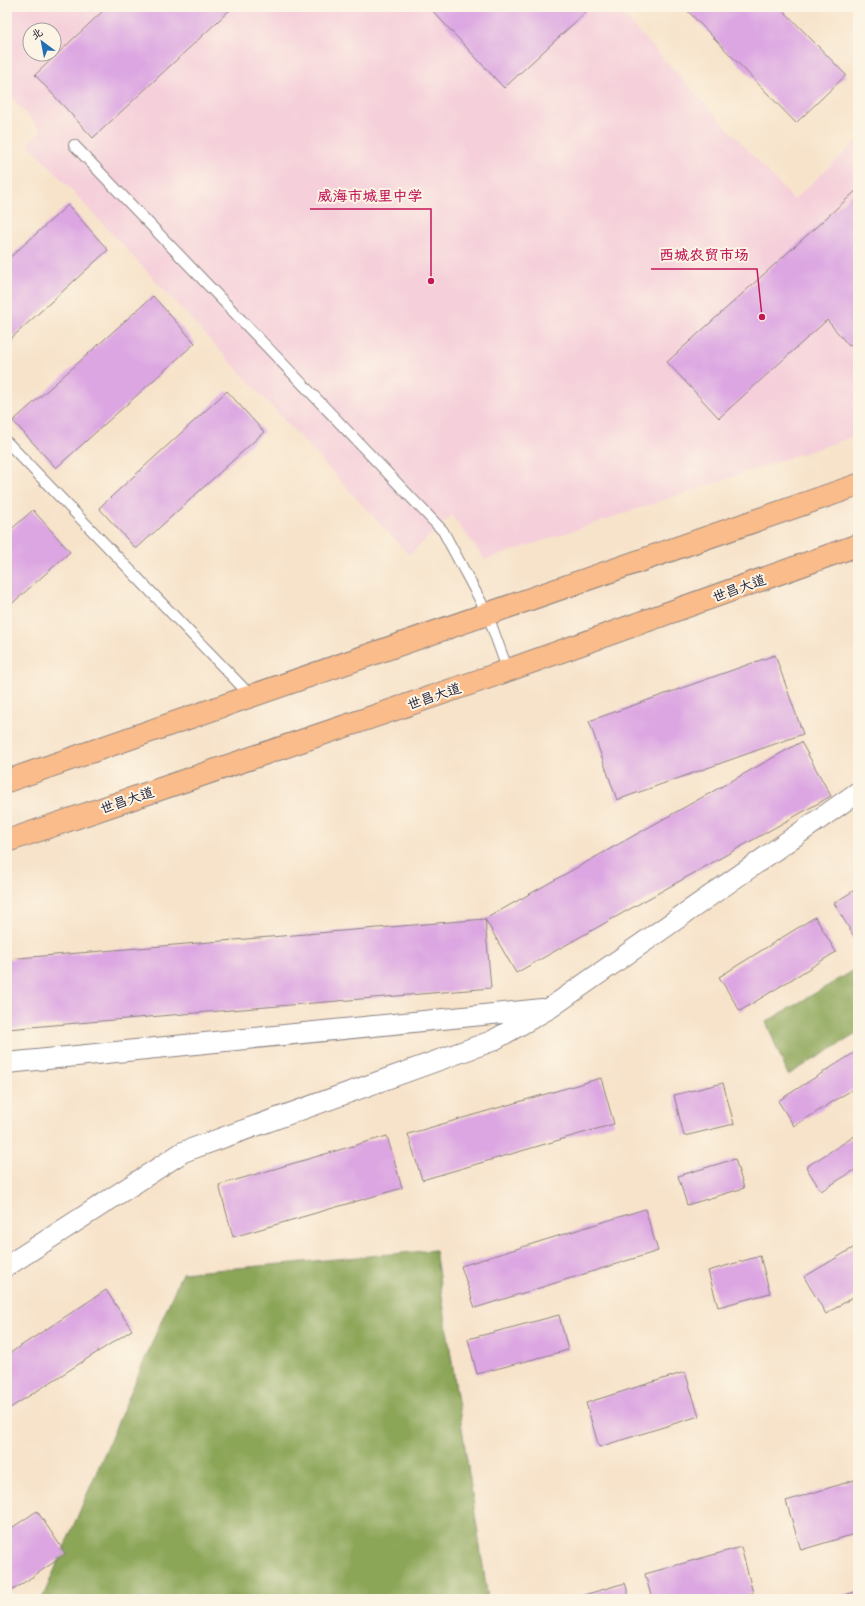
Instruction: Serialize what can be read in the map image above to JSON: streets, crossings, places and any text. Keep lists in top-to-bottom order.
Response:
{
  "streets": {
    "main road": ["世昌大道"]
  },
  "places": ["威海市城里中学", "西城农贸市场"],
  "north": "top left"
}
